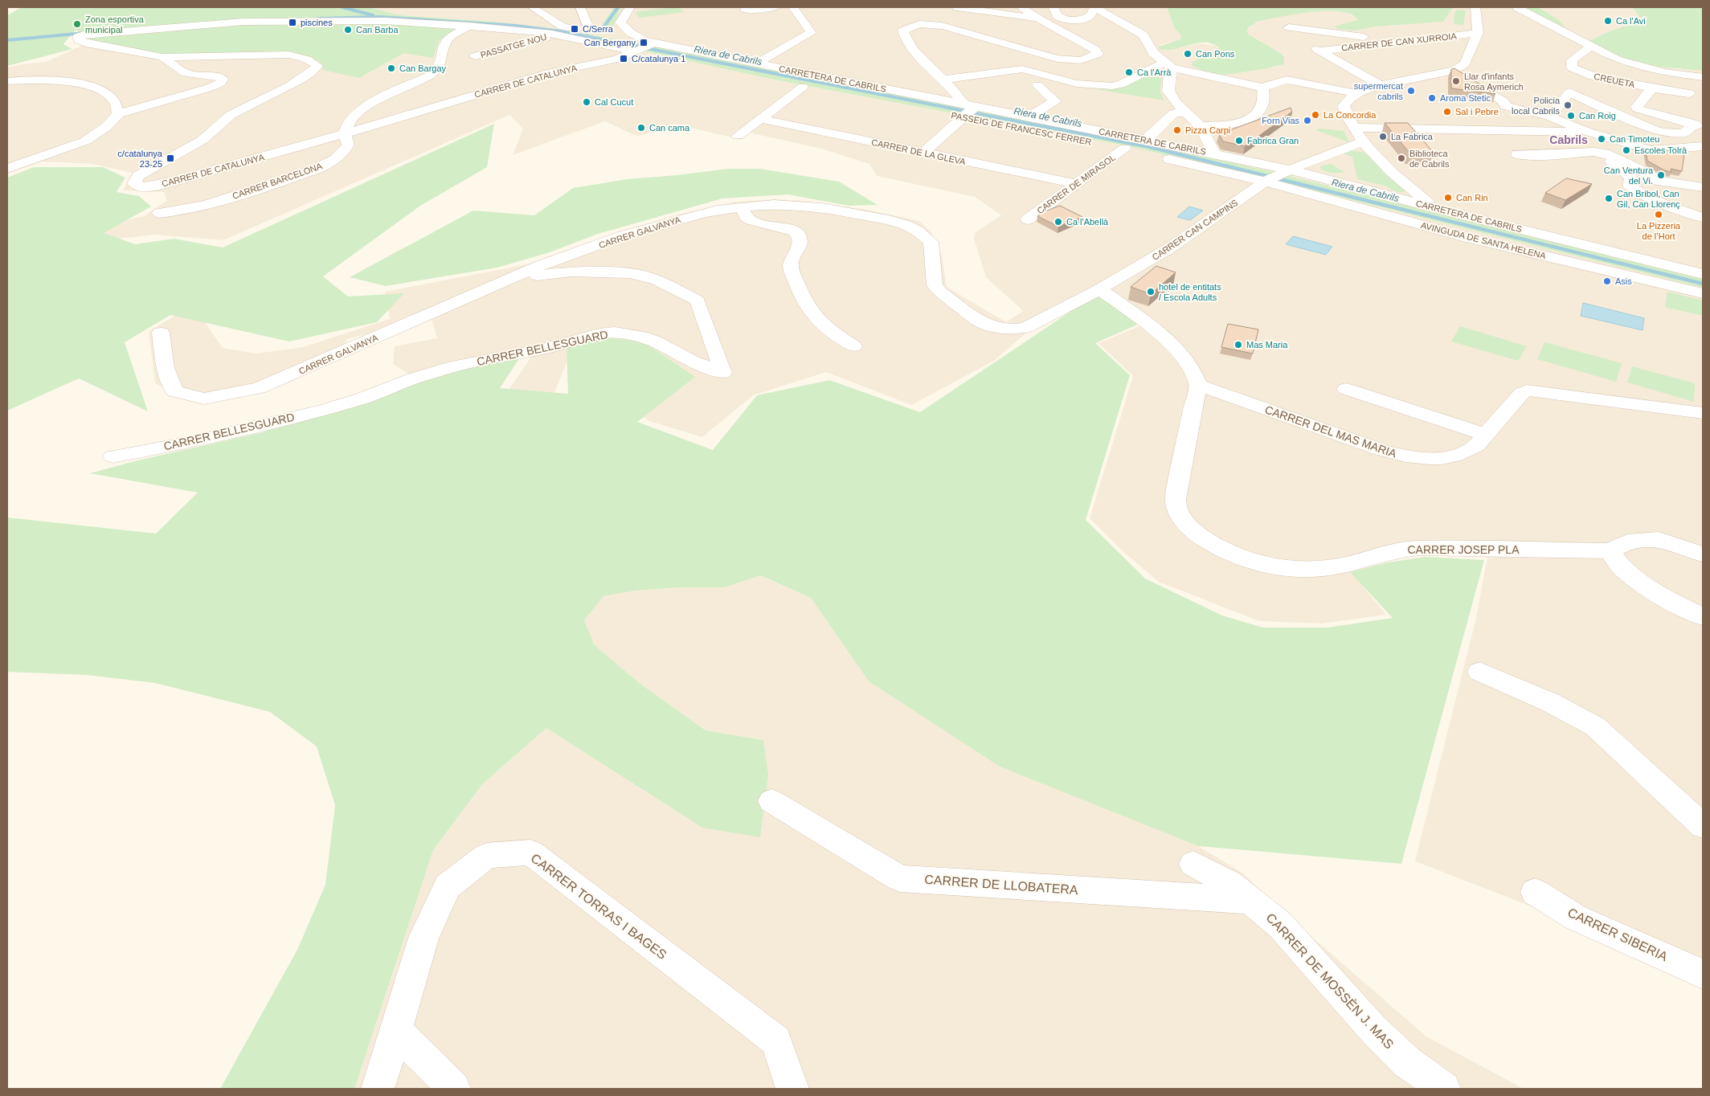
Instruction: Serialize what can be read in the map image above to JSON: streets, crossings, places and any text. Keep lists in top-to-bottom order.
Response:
{
  "streets": {
    "street": [
      "CARRER DE CAN XURROIA",
      "PASSATGE NOU",
      "CARRETERA DE CABRILS",
      "CREUETA",
      "CARRER DE CATALUNYA",
      "PASSEIG DE FRANCESC FERRER",
      "CARRER DE LA GLEVA",
      "CARRER BARCELONA",
      "CARRER DE MIRASOL",
      "CARRER CAN CAMPINS",
      "CARRER GALVANYA",
      "AVINGUDA DE SANTA HELENA",
      "CARRER BELLESGUARD",
      "CARRER DEL MAS MARIA",
      "CARRER JOSEP PLA",
      "CARRER DE LLOBATERA",
      "CARRER TORRAS I BAGES",
      "CARRER SIBERIA",
      "CARRER DE MOSSÈN J. MAS"
    ]
  },
  "crossings": [
    ["CARRETERA DE CABRILS", "CARRER DE CATALUNYA"],
    ["CARRETERA DE CABRILS", "PASSEIG DE FRANCESC FERRER"],
    ["CARRETERA DE CABRILS", "CARRER CAN CAMPINS"],
    ["CARRER DE CATALUNYA", "CARRER BARCELONA"],
    ["CARRER DE LA GLEVA", "CARRER DE MIRASOL"],
    ["CARRER CAN CAMPINS", "CARRER GALVANYA"],
    ["CARRER CAN CAMPINS", "AVINGUDA DE SANTA HELENA"],
    ["CARRER GALVANYA", "CARRER BELLESGUARD"],
    ["CARRER DEL MAS MARIA", "CARRER JOSEP PLA"],
    ["CARRER DE LLOBATERA", "CARRER DE MOSSÈN J. MAS"]
  ],
  "districts": ["Cabrils"],
  "water": ["Riera de Cabrils"],
  "places": {
    "other": [
      "Ca l'Avi",
      "Zona esportiva municipal",
      "Can Barba",
      "Can Pons",
      "Can Bargay",
      "Ca l'Arrà",
      "Llar d'infants Rosa Aymerich",
      "supermercat cabrils",
      "Aroma Stetic",
      "Cal Cucut",
      "Policia local Cabrils",
      "Sal i Pebre",
      "La Concordia",
      "Can Roig",
      "Forn Vias",
      "Can cama",
      "Pizza Carpi",
      "La Fabrica",
      "Can Timoteu",
      "Fabrica Gran",
      "Escoles Tolrà",
      "Biblioteca de Cabrils",
      "Can Ventura del Vi.",
      "Can Rin",
      "Can Bribol, Can Gil, Can Llorenç",
      "La Pizzeria de l’Hort",
      "Ca l'Abellà",
      "Asis",
      "hotel de entitats / Escola Adults",
      "Mas Maria"
    ],
    "transit": [
      "piscines",
      "C/Serra",
      "Can Bergany",
      "C/catalunya 1",
      "c/catalunya 23-25"
    ]
  }
}
